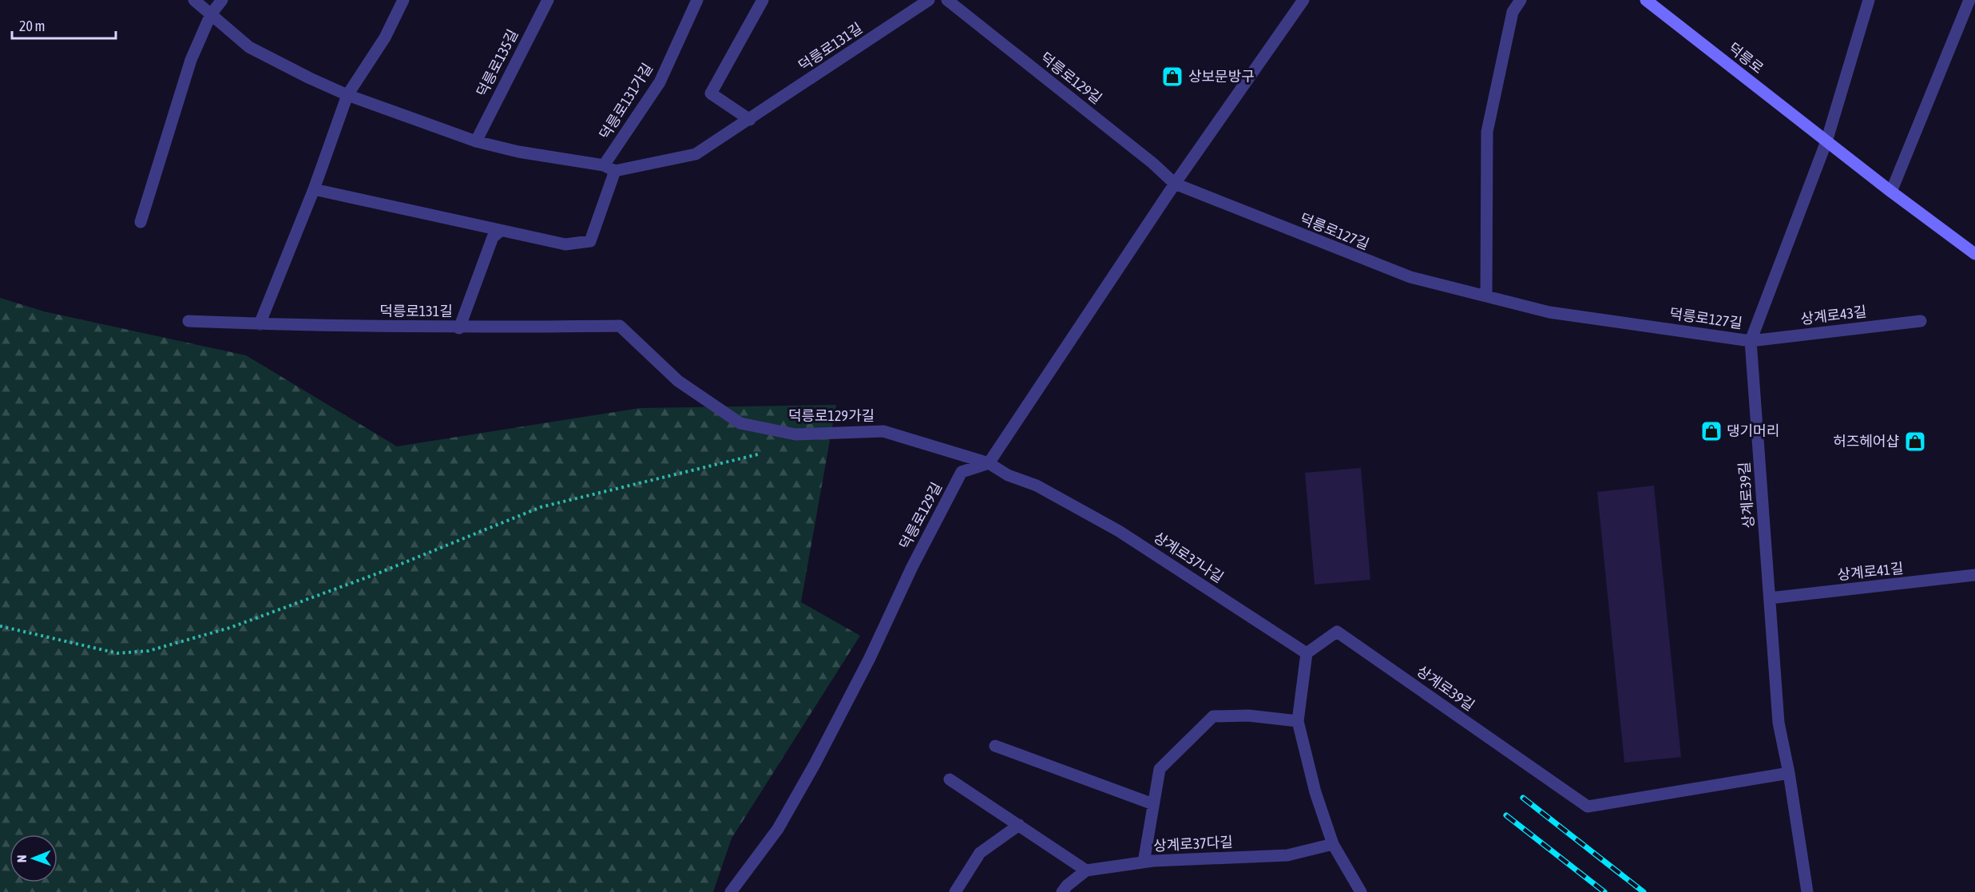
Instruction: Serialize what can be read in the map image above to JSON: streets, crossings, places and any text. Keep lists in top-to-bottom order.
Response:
{
  "streets": {
    "main road": ["덕릉로"],
    "street": [
      "덕릉로131길",
      "덕릉로135길",
      "덕릉로129길",
      "덕릉로131가길",
      "덕릉로127길",
      "상계로43길",
      "덕릉로129가길",
      "상계로39길",
      "상계로37나길",
      "상계로41길",
      "상계로37다길"
    ]
  },
  "crossings": [
    ["덕릉로131길", "덕릉로135길"],
    ["덕릉로131길", "덕릉로131가길"],
    ["덕릉로131길", "덕릉로129가길"],
    ["덕릉로", "상계로39길"],
    ["덕릉로129길", "덕릉로127길"],
    ["덕릉로129길", "덕릉로129가길"],
    ["덕릉로129길", "상계로37나길"],
    ["덕릉로127길", "상계로43길"],
    ["덕릉로127길", "상계로39길"],
    ["상계로43길", "상계로39길"],
    ["덕릉로129가길", "상계로37나길"],
    ["상계로39길", "상계로37나길"],
    ["상계로39길", "상계로41길"]
  ],
  "places": {
    "shop": ["상보문방구", "댕기머리", "허즈헤어샵"]
  },
  "scale_bar": "20 m",
  "north": "left"
}
